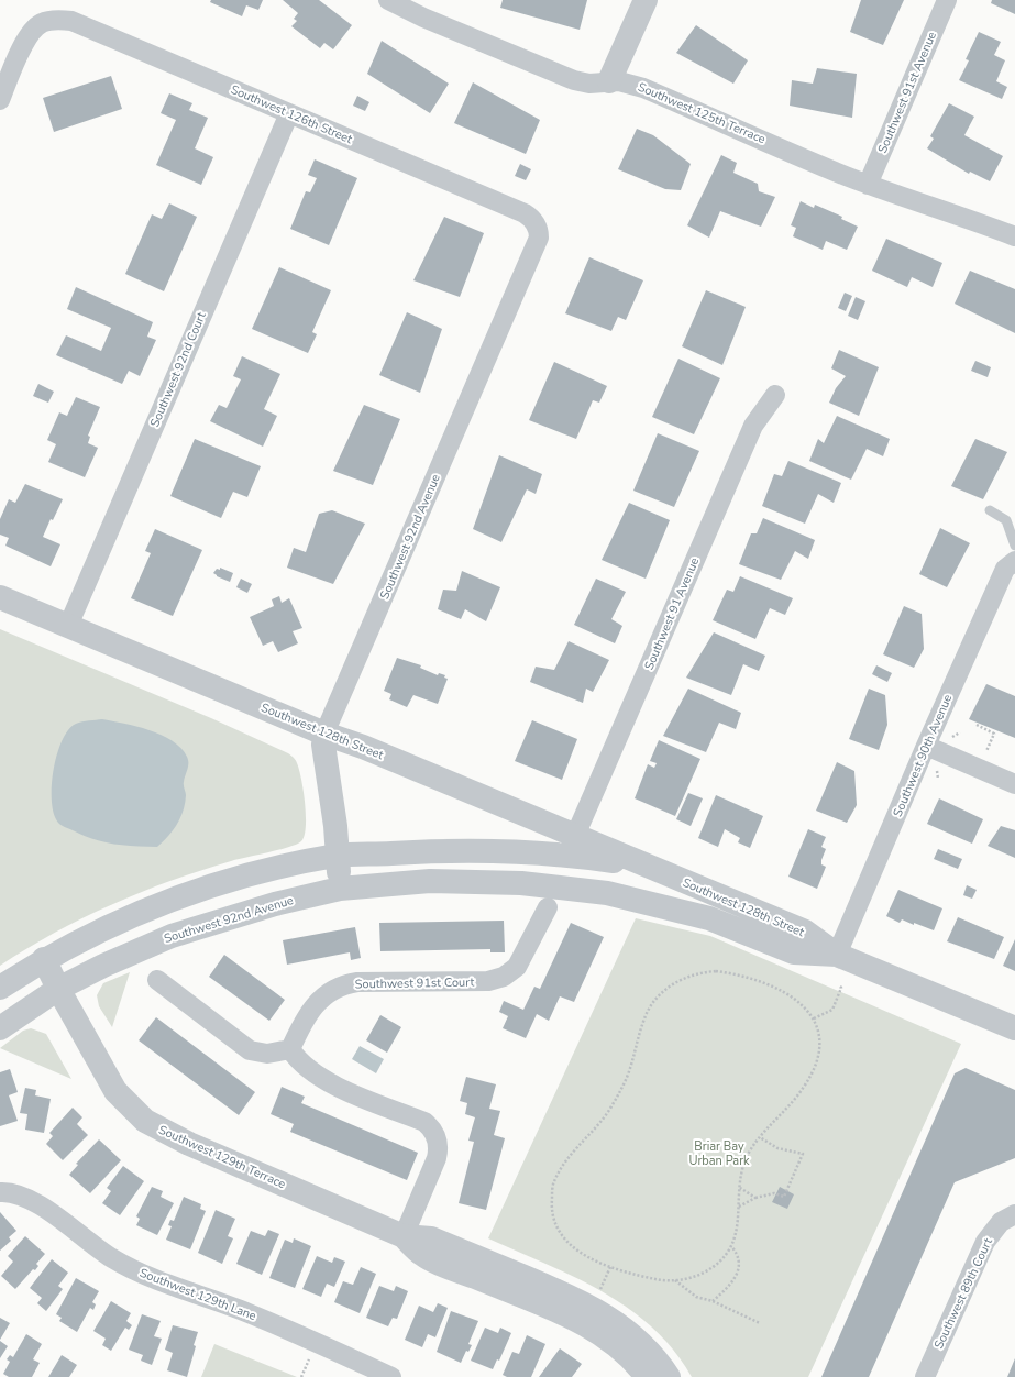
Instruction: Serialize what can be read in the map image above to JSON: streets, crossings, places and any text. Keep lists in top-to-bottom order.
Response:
{
  "streets": {
    "street": [
      "Southwest 91st Avenue",
      "Southwest 125th Terrace",
      "Southwest 126th Street",
      "Southwest 92nd Court",
      "Southwest 92nd Avenue",
      "Southwest 91 Avenue",
      "Southwest 128th Street",
      "Southwest 90th Avenue",
      "Southwest 91st Court",
      "Southwest 129th Terrace",
      "Southwest 89th Court",
      "Southwest 129th Lane"
    ]
  },
  "crossings": [
    ["Southwest 91st Avenue", "Southwest 125th Terrace"],
    ["Southwest 126th Street", "Southwest 92nd Court"],
    ["Southwest 126th Street", "Southwest 92nd Avenue"],
    ["Southwest 92nd Court", "Southwest 128th Street"],
    ["Southwest 92nd Avenue", "Southwest 128th Street"],
    ["Southwest 92nd Avenue", "Southwest 129th Terrace"],
    ["Southwest 91 Avenue", "Southwest 128th Street"],
    ["Southwest 128th Street", "Southwest 90th Avenue"]
  ],
  "parks": ["Briar Bay Urban Park"]
}
